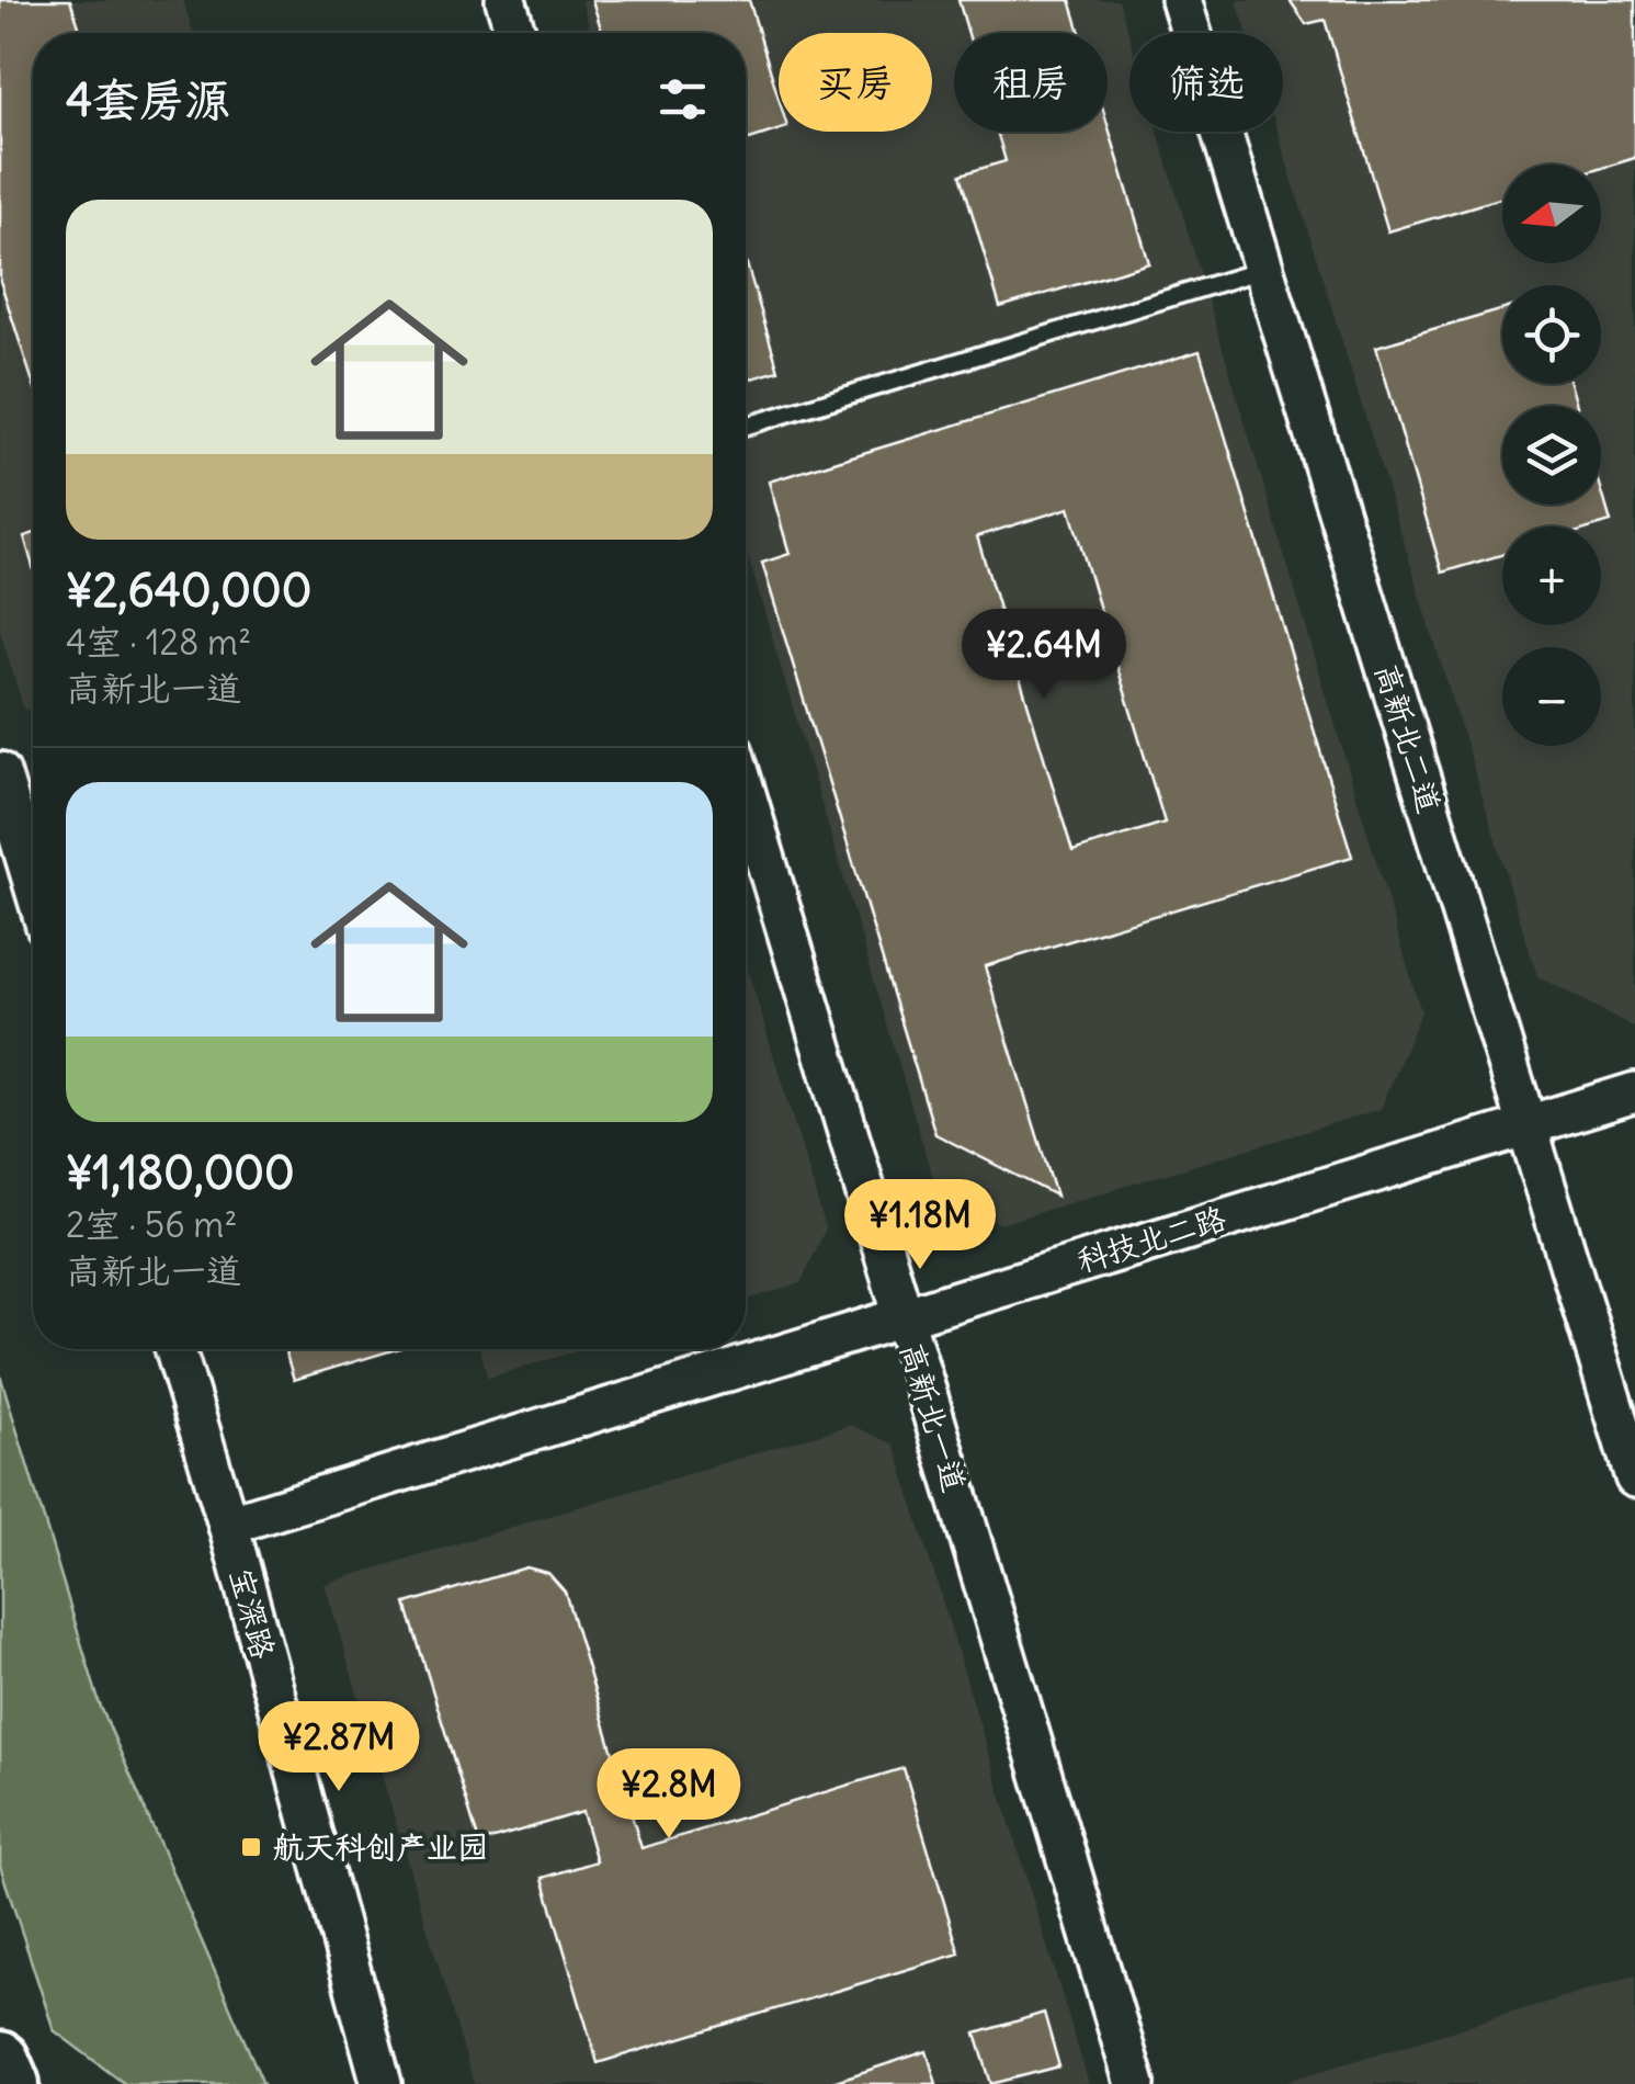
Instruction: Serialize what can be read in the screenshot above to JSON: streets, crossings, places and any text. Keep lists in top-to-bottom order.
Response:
{
  "streets": {
    "street": [
      "高新北二道",
      "科技北二路",
      "高新北一道",
      "宝深路"
    ]
  },
  "crossings": [
    ["高新北二道", "科技北二路"],
    ["科技北二路", "高新北一道"],
    ["科技北二路", "宝深路"]
  ],
  "places": {
    "transit": ["航天科创产业园"]
  },
  "north": "left",
  "page": {
    "chip": ["买房", "租房", "筛选"],
    "heading": "4套房源",
    "map_buttons": ["+", "−"],
    "list": [
      {
        "name": "¥2,640,000",
        "note": "4室 · 128 m² · 高新北一道"
      },
      {
        "name": "¥1,180,000",
        "note": "2室 · 56 m² · 高新北一道"
      }
    ],
    "price": [
      "¥2.64M",
      "¥1.18M",
      "¥2.87M",
      "¥2.8M"
    ]
  }
}
